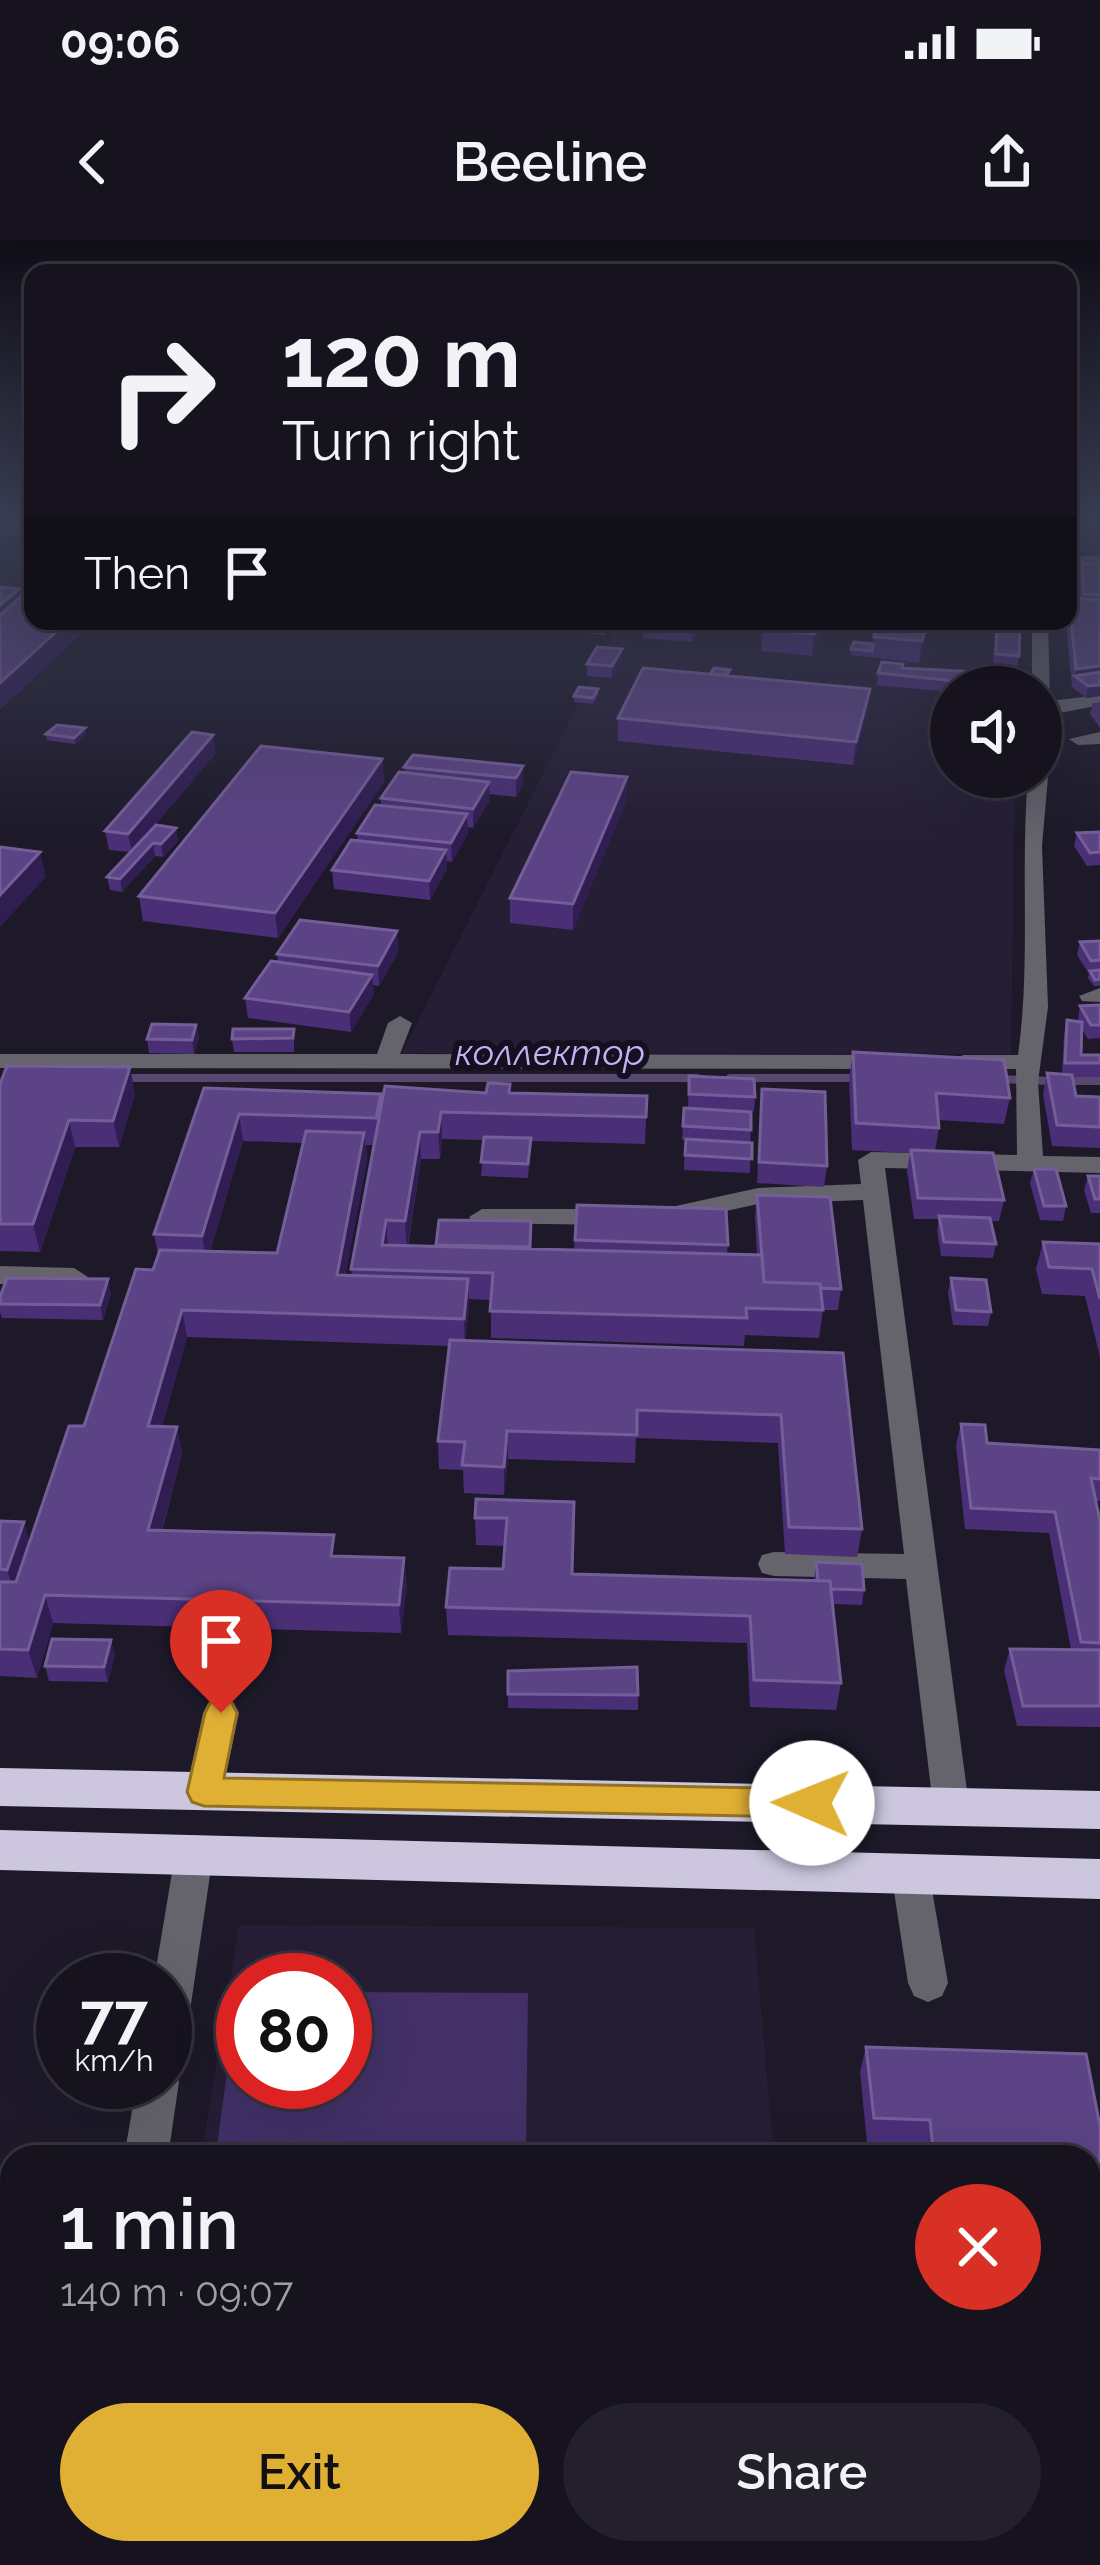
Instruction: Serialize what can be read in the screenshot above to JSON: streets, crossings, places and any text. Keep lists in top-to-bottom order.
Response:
{
  "water": ["коллектор"],
  "page": {
    "status": "09:06",
    "header": "Beeline",
    "turn": ["120 m", "Turn right"],
    "then": "Then",
    "speed": "77 km/h",
    "limit": "80",
    "heading": ["1 min", "140 m · 09:07"],
    "buttons": ["Exit", "Share"]
  }
}
